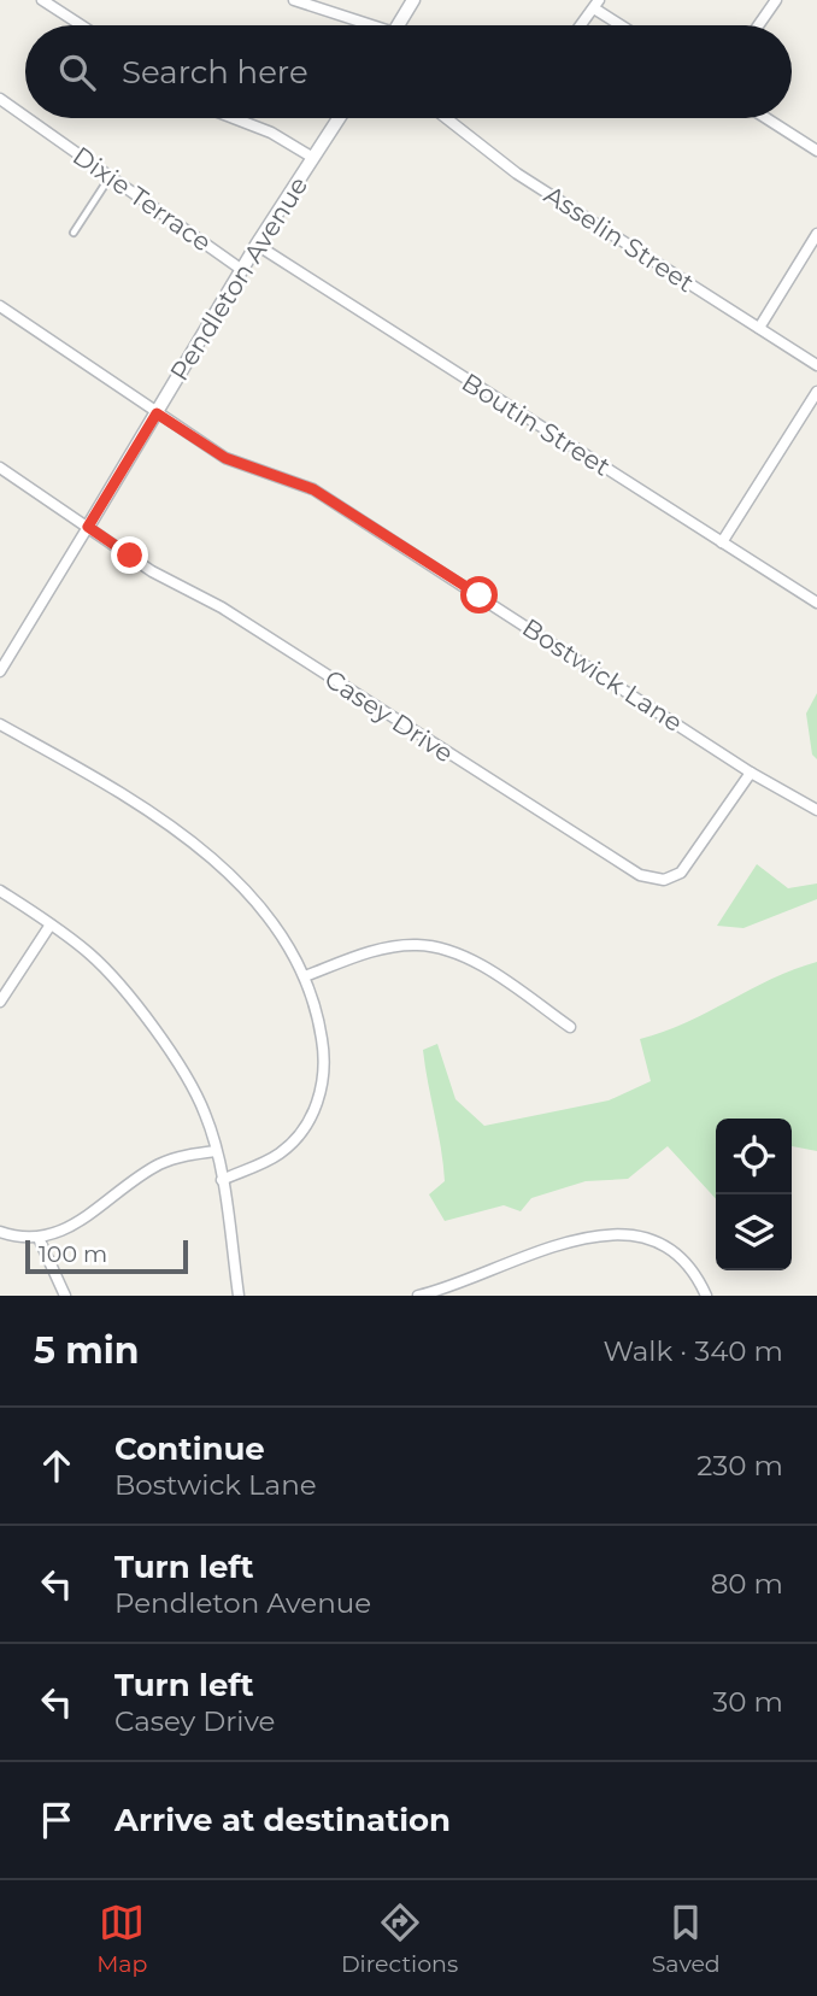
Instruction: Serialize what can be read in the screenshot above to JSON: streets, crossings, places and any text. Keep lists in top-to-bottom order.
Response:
{
  "streets": {
    "street": [
      "Dixie Terrace",
      "Asselin Street",
      "Pendleton Avenue",
      "Boutin Street",
      "Bostwick Lane",
      "Casey Drive"
    ]
  },
  "crossings": [
    ["Dixie Terrace", "Pendleton Avenue"],
    ["Pendleton Avenue", "Boutin Street"],
    ["Pendleton Avenue", "Bostwick Lane"],
    ["Pendleton Avenue", "Casey Drive"],
    ["Bostwick Lane", "Casey Drive"]
  ],
  "scale_bar": "100 m",
  "page": {
    "search": "Search here",
    "scale": "100 m",
    "heading": ["5 min", "Walk · 340 m"],
    "list": [
      ["Continue", "Bostwick Lane", "230 m"],
      ["Turn left", "Pendleton Avenue", "80 m"],
      ["Turn left", "Casey Drive", "30 m"],
      "Arrive at destination"
    ],
    "nav": ["Map", "Directions", "Saved"]
  }
}
